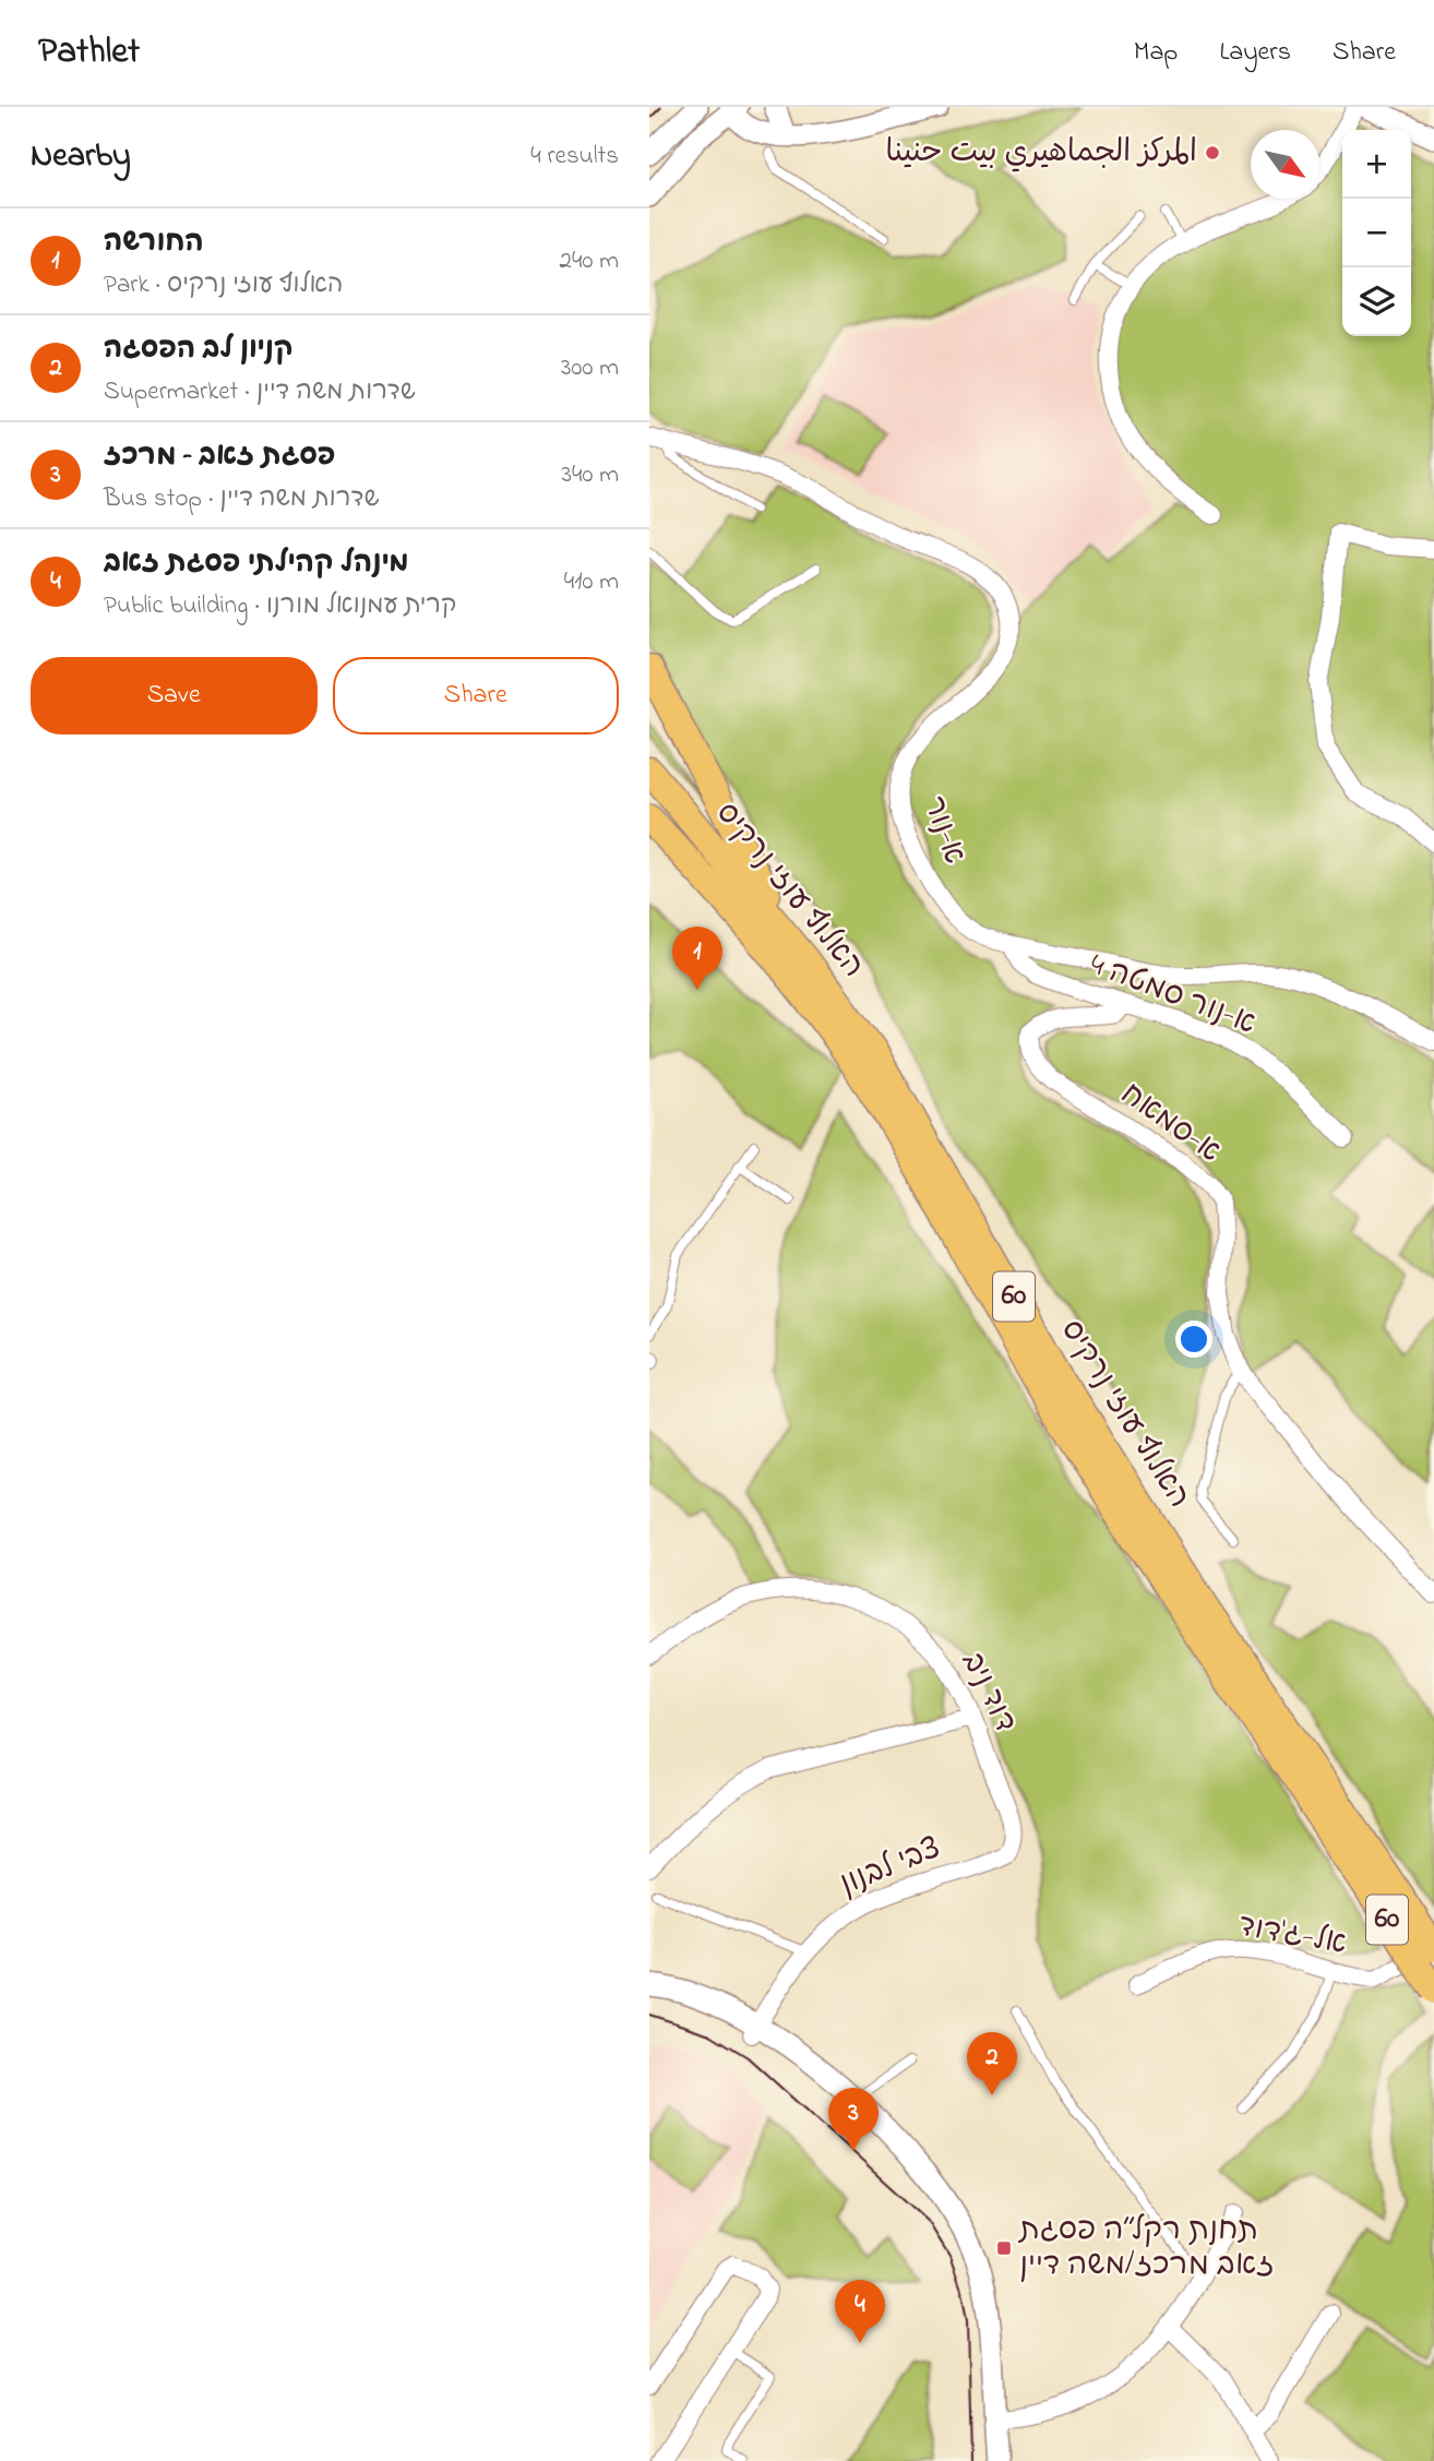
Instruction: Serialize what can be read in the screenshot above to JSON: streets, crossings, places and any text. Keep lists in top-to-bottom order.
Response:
{
  "streets": {
    "highway": ["האלוף עוזי נרקיס", "60"],
    "street": [
      "א-נור",
      "א-נור סמטה 4",
      "א-סמאח",
      "דוד ניב",
      "צבי לבנון",
      "אל-ג'דוד"
    ]
  },
  "crossings": [
    ["א-נור", "א-נור סמטה 4"],
    ["האלוף עוזי נרקיס", "אל-ג'דוד"],
    ["א-נור סמטה 4", "א-סמאח"],
    ["דוד ניב", "צבי לבנון"]
  ],
  "places": {
    "other": ["المركز الجماهيري بيت حنينا"],
    "transit": ["תחנת רקל״ה פסגת זאב מרכז/משה דיין"]
  },
  "north": "bottom right",
  "page": {
    "header": "Pathlet",
    "nav": ["Map", "Layers", "Share"],
    "heading": ["Nearby", "4 results"],
    "map_buttons": ["+", "−"],
    "list": [
      {
        "mark": "1",
        "name": "החורשה",
        "note": "Park · האלוף עוזי נרקיס",
        "value": "240 m"
      },
      {
        "mark": "2",
        "name": "קניון לב הפסגה",
        "note": "Supermarket · שדרות משה דיין",
        "value": "300 m"
      },
      {
        "mark": "3",
        "name": "פסגת זאב – מרכז",
        "note": "Bus stop · שדרות משה דיין",
        "value": "340 m"
      },
      {
        "mark": "4",
        "name": "מינהל קהילתי פסגת זאב",
        "note": "Public building · קרית עמנואל מורנו",
        "value": "410 m"
      }
    ],
    "buttons": ["Save", "Share"],
    "pins": [
      "1",
      "2",
      "3",
      "4"
    ]
  }
}
